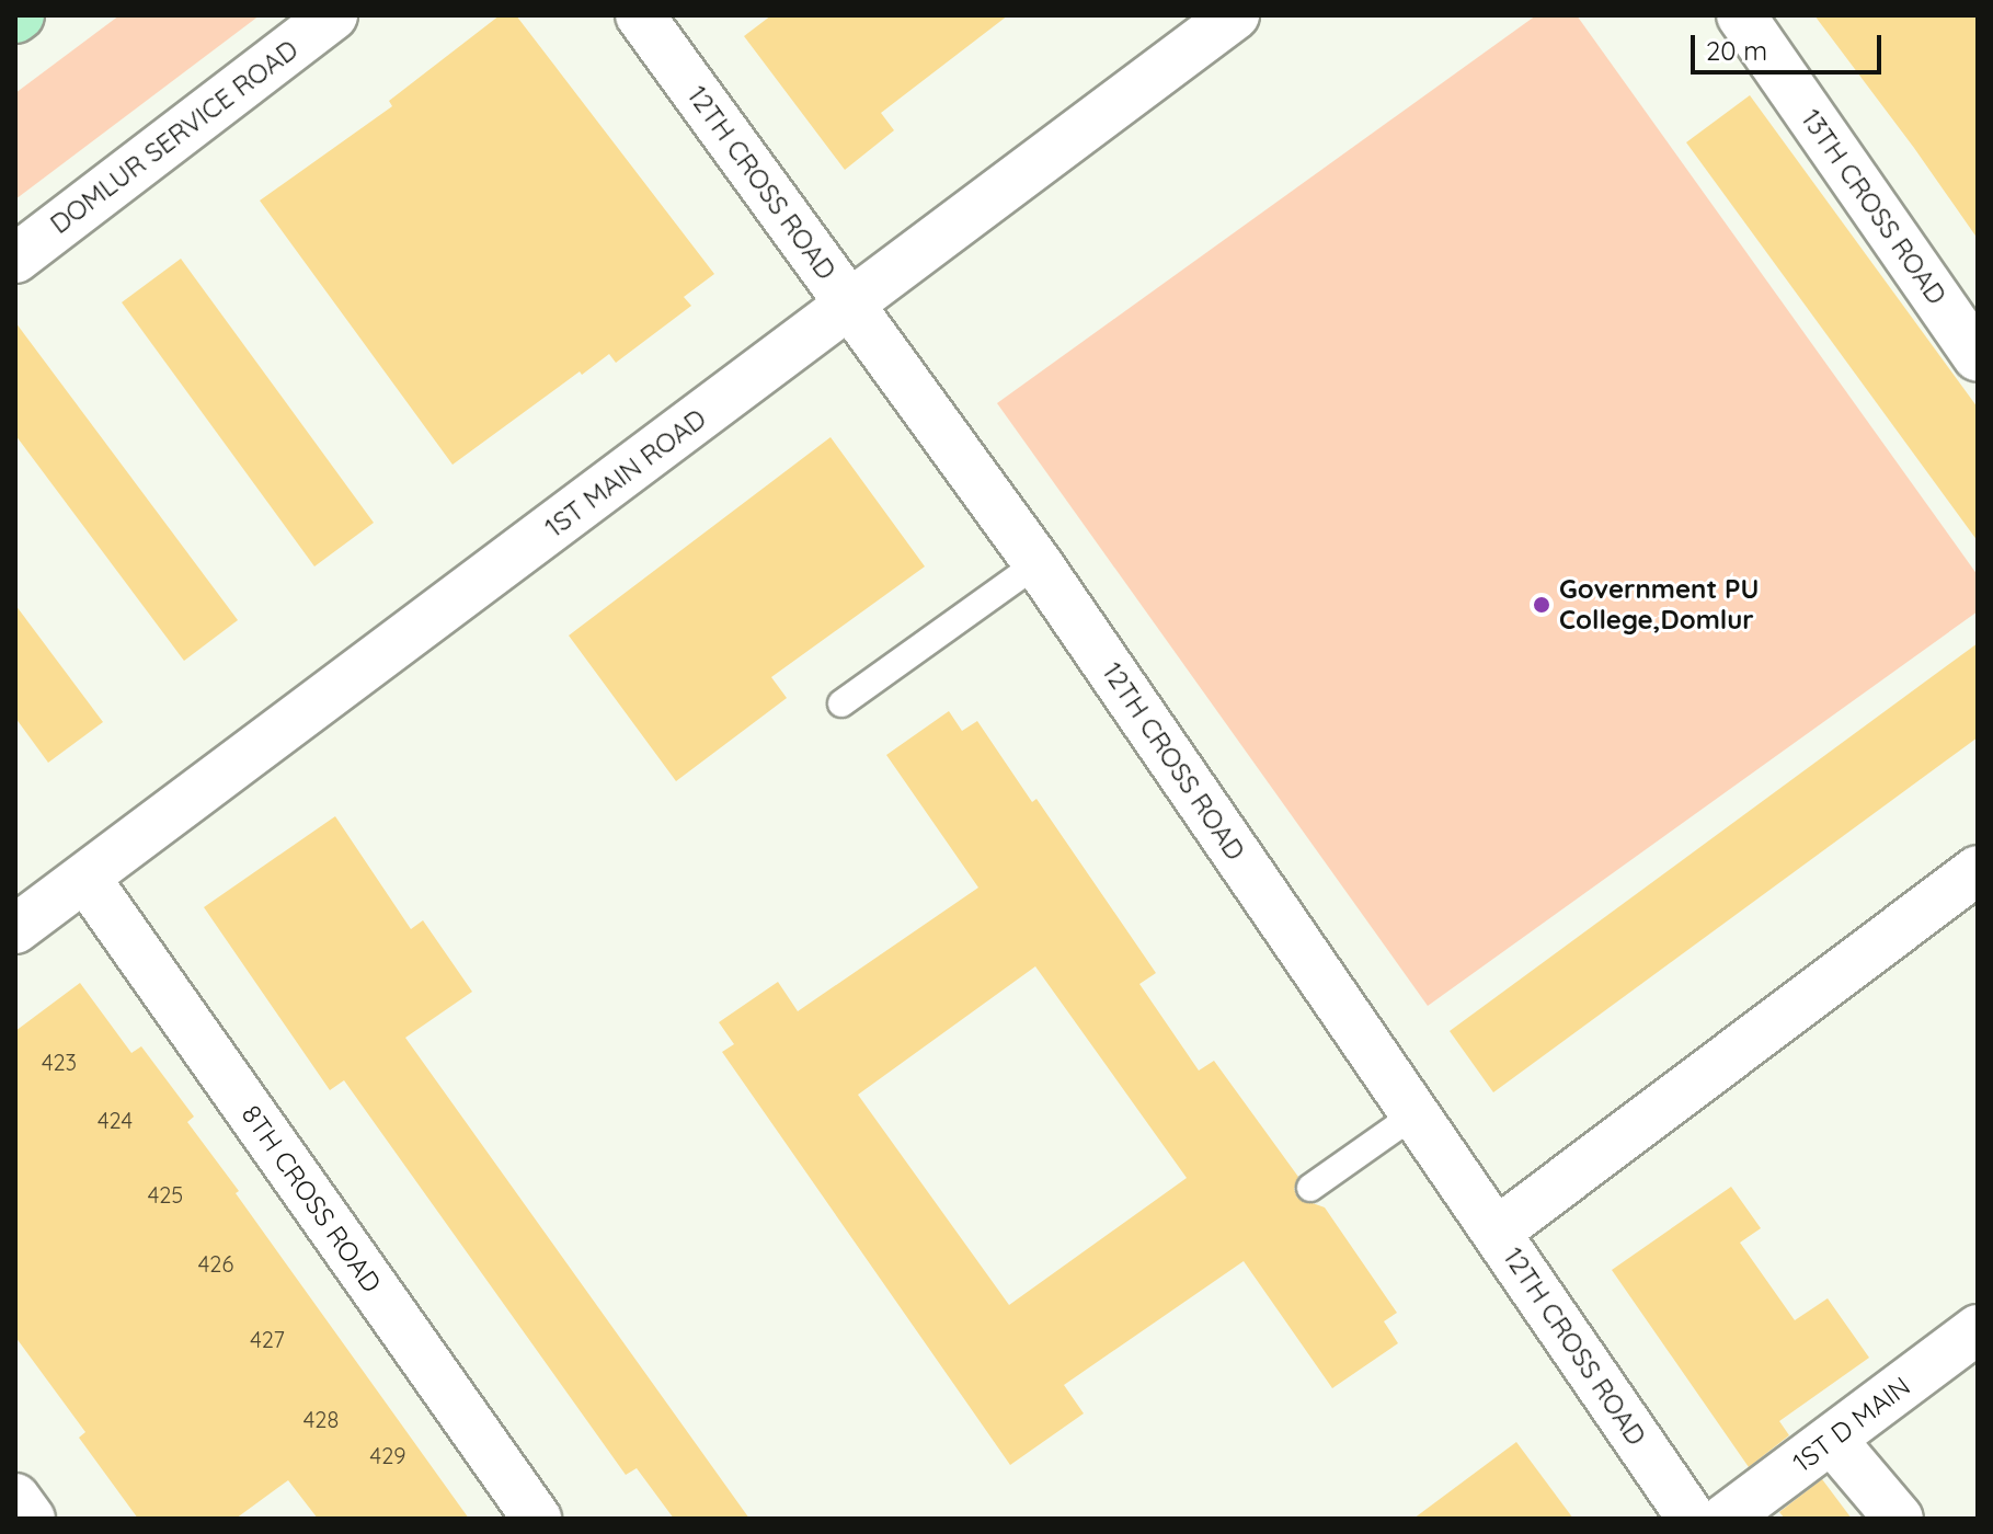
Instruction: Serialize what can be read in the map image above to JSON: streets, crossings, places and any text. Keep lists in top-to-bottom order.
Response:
{
  "streets": {
    "street": [
      "DOMLUR SERVICE ROAD",
      "12TH CROSS ROAD",
      "13TH CROSS ROAD",
      "1ST MAIN ROAD",
      "8TH CROSS ROAD",
      "1ST D MAIN"
    ]
  },
  "crossings": [
    ["12TH CROSS ROAD", "1ST MAIN ROAD"],
    ["1ST MAIN ROAD", "8TH CROSS ROAD"]
  ],
  "places": ["Government PU College,Domlur"],
  "house_numbers": [
    "423",
    "424",
    "425",
    "426",
    "427",
    "428",
    "429"
  ],
  "scale_bar": "20 m"
}
